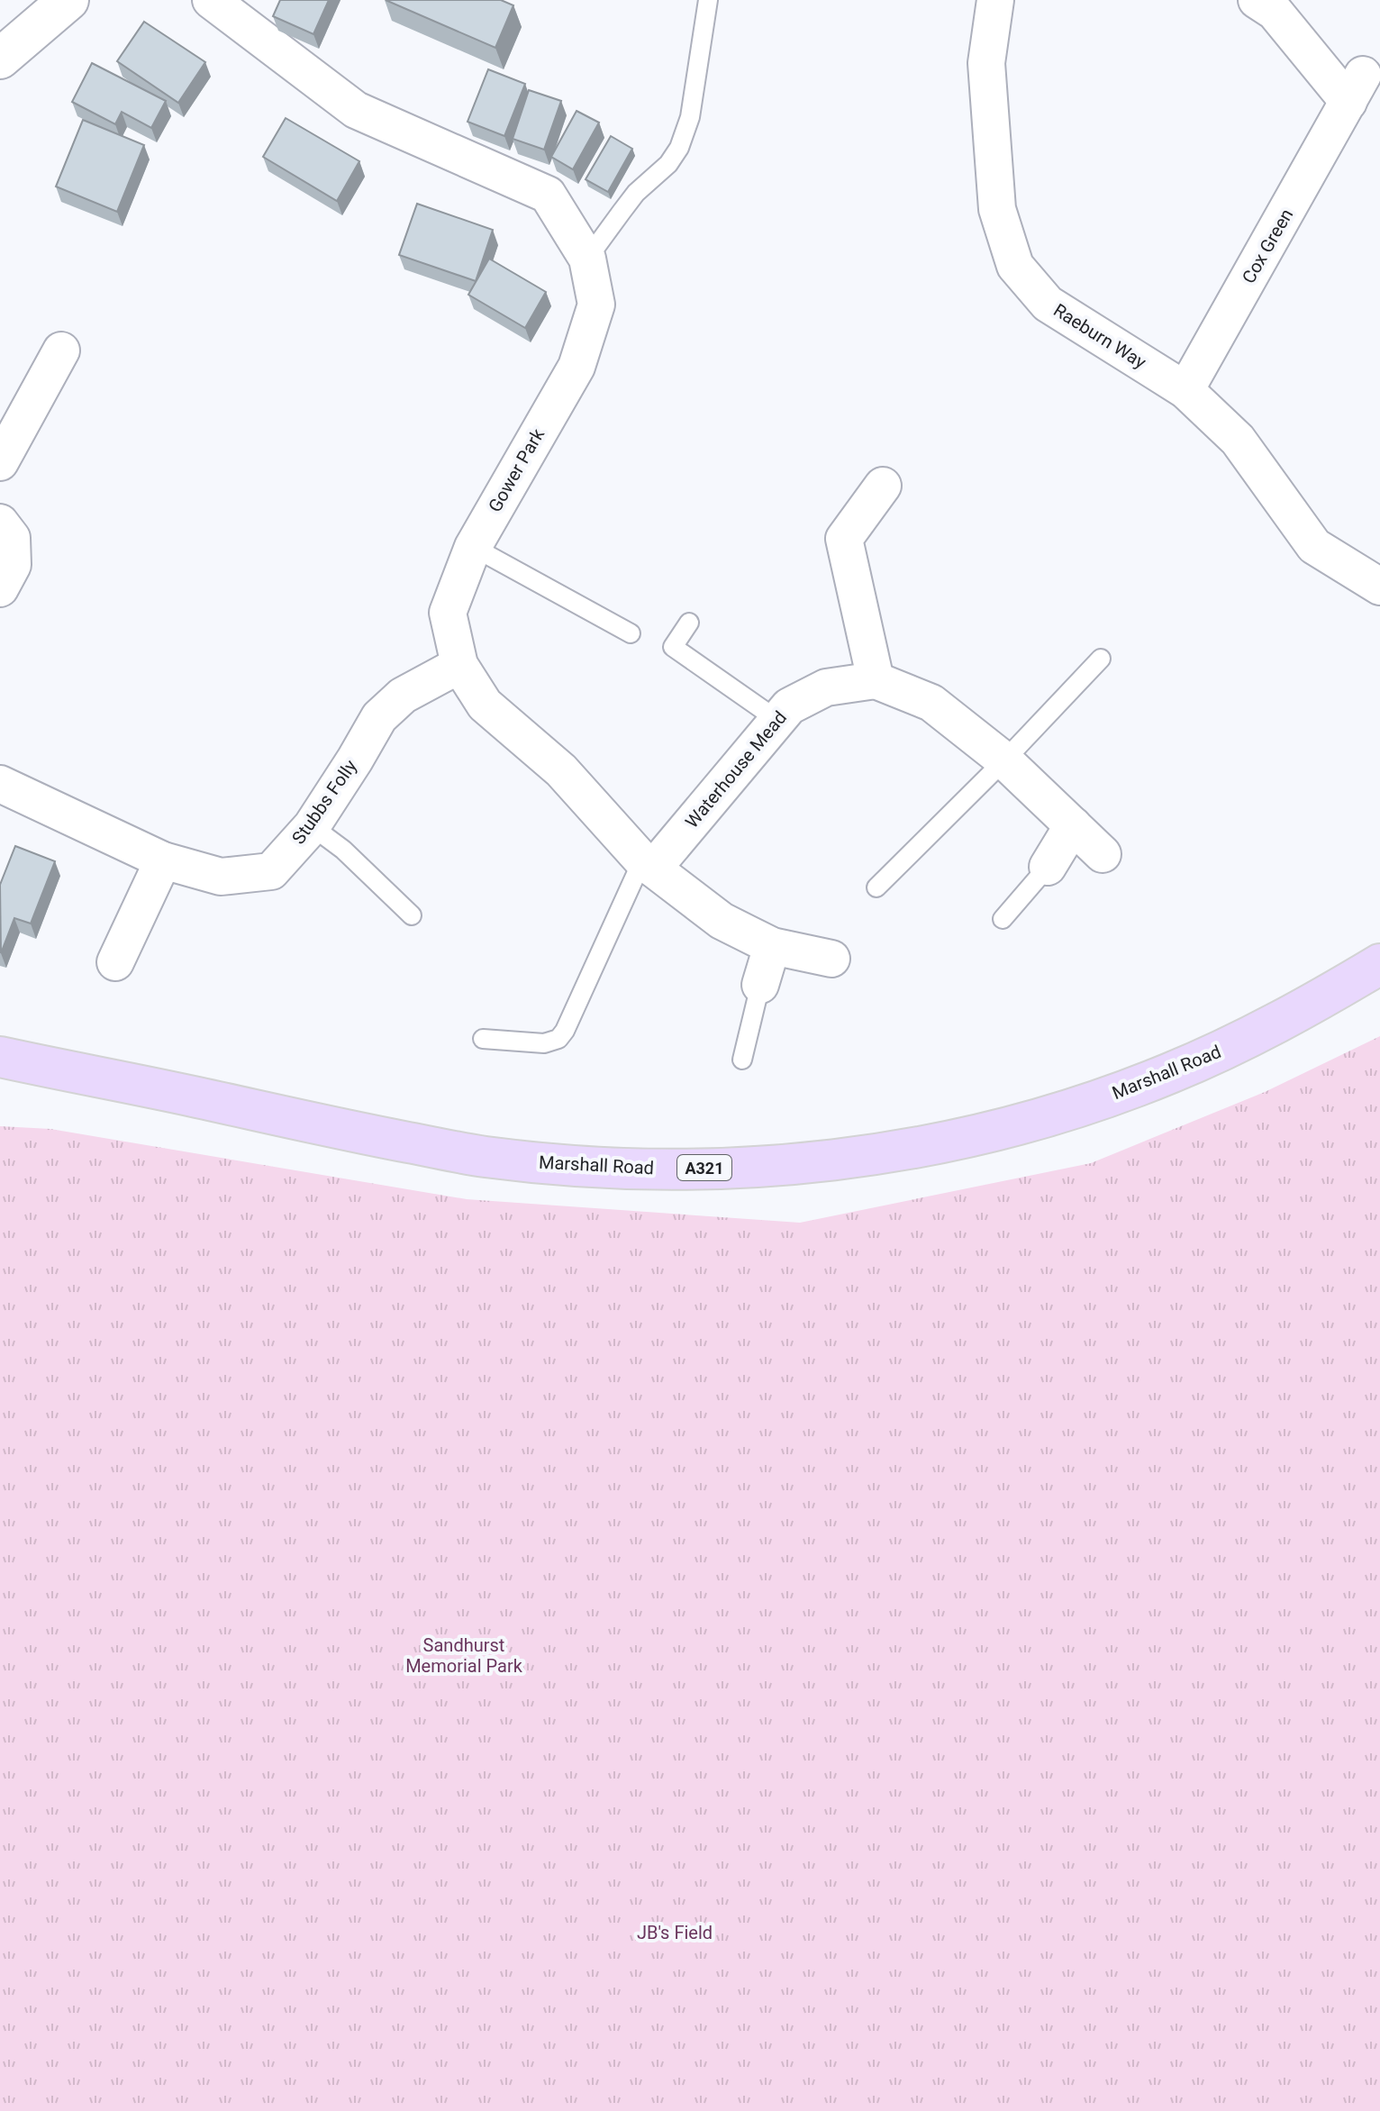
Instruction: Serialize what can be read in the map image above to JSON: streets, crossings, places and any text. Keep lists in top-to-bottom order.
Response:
{
  "streets": {
    "main road": ["Marshall Road", "A321"],
    "street": [
      "Cox Green",
      "Raeburn Way",
      "Gower Park",
      "Waterhouse Mead",
      "Stubbs Folly"
    ]
  },
  "crossings": [
    ["Cox Green", "Raeburn Way"],
    ["Gower Park", "Waterhouse Mead"],
    ["Gower Park", "Stubbs Folly"]
  ],
  "parks": ["Sandhurst Memorial Park", "JB's Field"]
}
